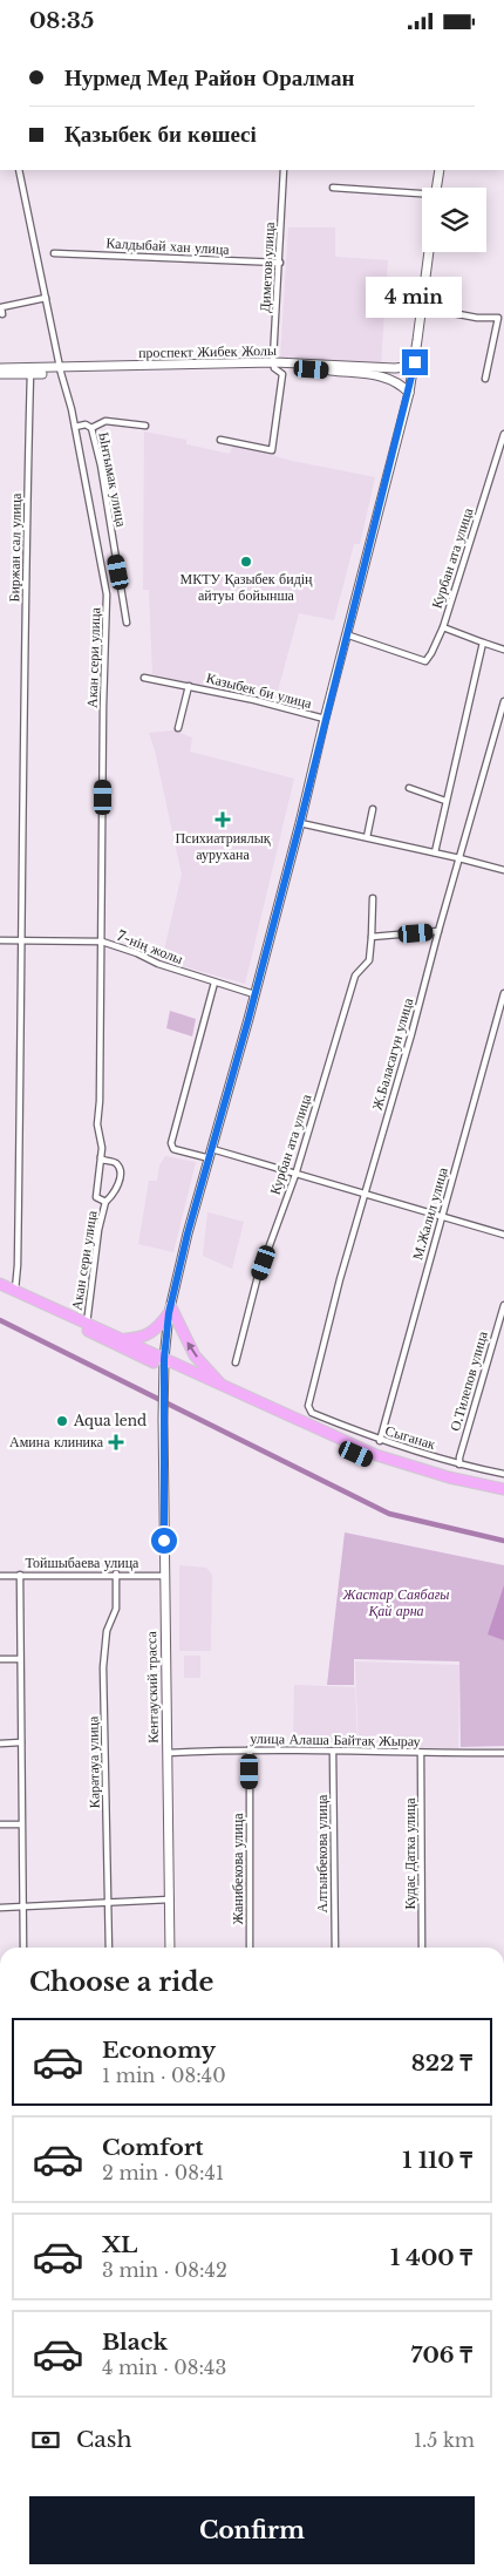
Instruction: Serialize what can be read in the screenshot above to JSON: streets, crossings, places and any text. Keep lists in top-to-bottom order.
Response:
{
  "streets": {
    "main road": ["проспект Жибек Жолы", "Кентауский трасса"],
    "street": [
      "Калдыбай хан улица",
      "Диметов улица",
      "Ынтымак улица",
      "Биржан сал улица",
      "Курбан ата улица",
      "Акан сери улица",
      "Казыбек би улица",
      "7-нің жолы",
      "Ж.Баласагун улица",
      "М.Жалил улица",
      "О.Тилепов улица",
      "Сыганак",
      "Тойшыбаева улица",
      "улица Алаша Байтақ Жырау",
      "Каратауа улица",
      "Алтынбекова улица",
      "Кудас Датка улица",
      "Жанибекова улица"
    ]
  },
  "crossings": [
    ["Калдыбай хан улица", "Диметов улица"],
    ["Диметов улица", "проспект Жибек Жолы"],
    ["проспект Жибек Жолы", "Биржан сал улица"],
    ["проспект Жибек Жолы", "Акан сери улица"],
    ["проспект Жибек Жолы", "Кентауский трасса"],
    ["Ынтымак улица", "Акан сери улица"],
    ["Биржан сал улица", "7-нің жолы"],
    ["Акан сери улица", "7-нің жолы"],
    ["Казыбек би улица", "Кентауский трасса"],
    ["7-нің жолы", "Кентауский трасса"],
    ["Ж.Баласагун улица", "Сыганак"],
    ["М.Жалил улица", "Сыганак"],
    ["О.Тилепов улица", "Сыганак"],
    ["Тойшыбаева улица", "Кентауский трасса"],
    ["Тойшыбаева улица", "Каратауа улица"],
    ["Кентауский трасса", "улица Алаша Байтақ Жырау"],
    ["улица Алаша Байтақ Жырау", "Алтынбекова улица"],
    ["улица Алаша Байтақ Жырау", "Кудас Датка улица"],
    ["улица Алаша Байтақ Жырау", "Жанибекова улица"]
  ],
  "parks": ["Жастар Саябағы Қай арна"],
  "places": {
    "other": ["МКТУ Қазыбек бидің айтуы бойынша", "Aqua lend"],
    "health": ["Психиатриялық аурухана", "Амина клиника"]
  },
  "page": {
    "status": "08:35",
    "banner": ["Нурмед Мед Район Оралман", "Қазыбек би көшесі"],
    "bubble": "4 min",
    "heading": "Choose a ride",
    "list": [
      {
        "name": "Economy",
        "note": "1 min · 08:40",
        "value": "822 ₸"
      },
      {
        "name": "Comfort",
        "note": "2 min · 08:41",
        "value": "1 110 ₸"
      },
      {
        "name": "XL",
        "note": "3 min · 08:42",
        "value": "1 400 ₸"
      },
      {
        "name": "Black",
        "note": "4 min · 08:43",
        "value": "706 ₸"
      }
    ],
    "pay": ["Cash", "1.5 km"],
    "buttons": "Confirm"
  }
}
